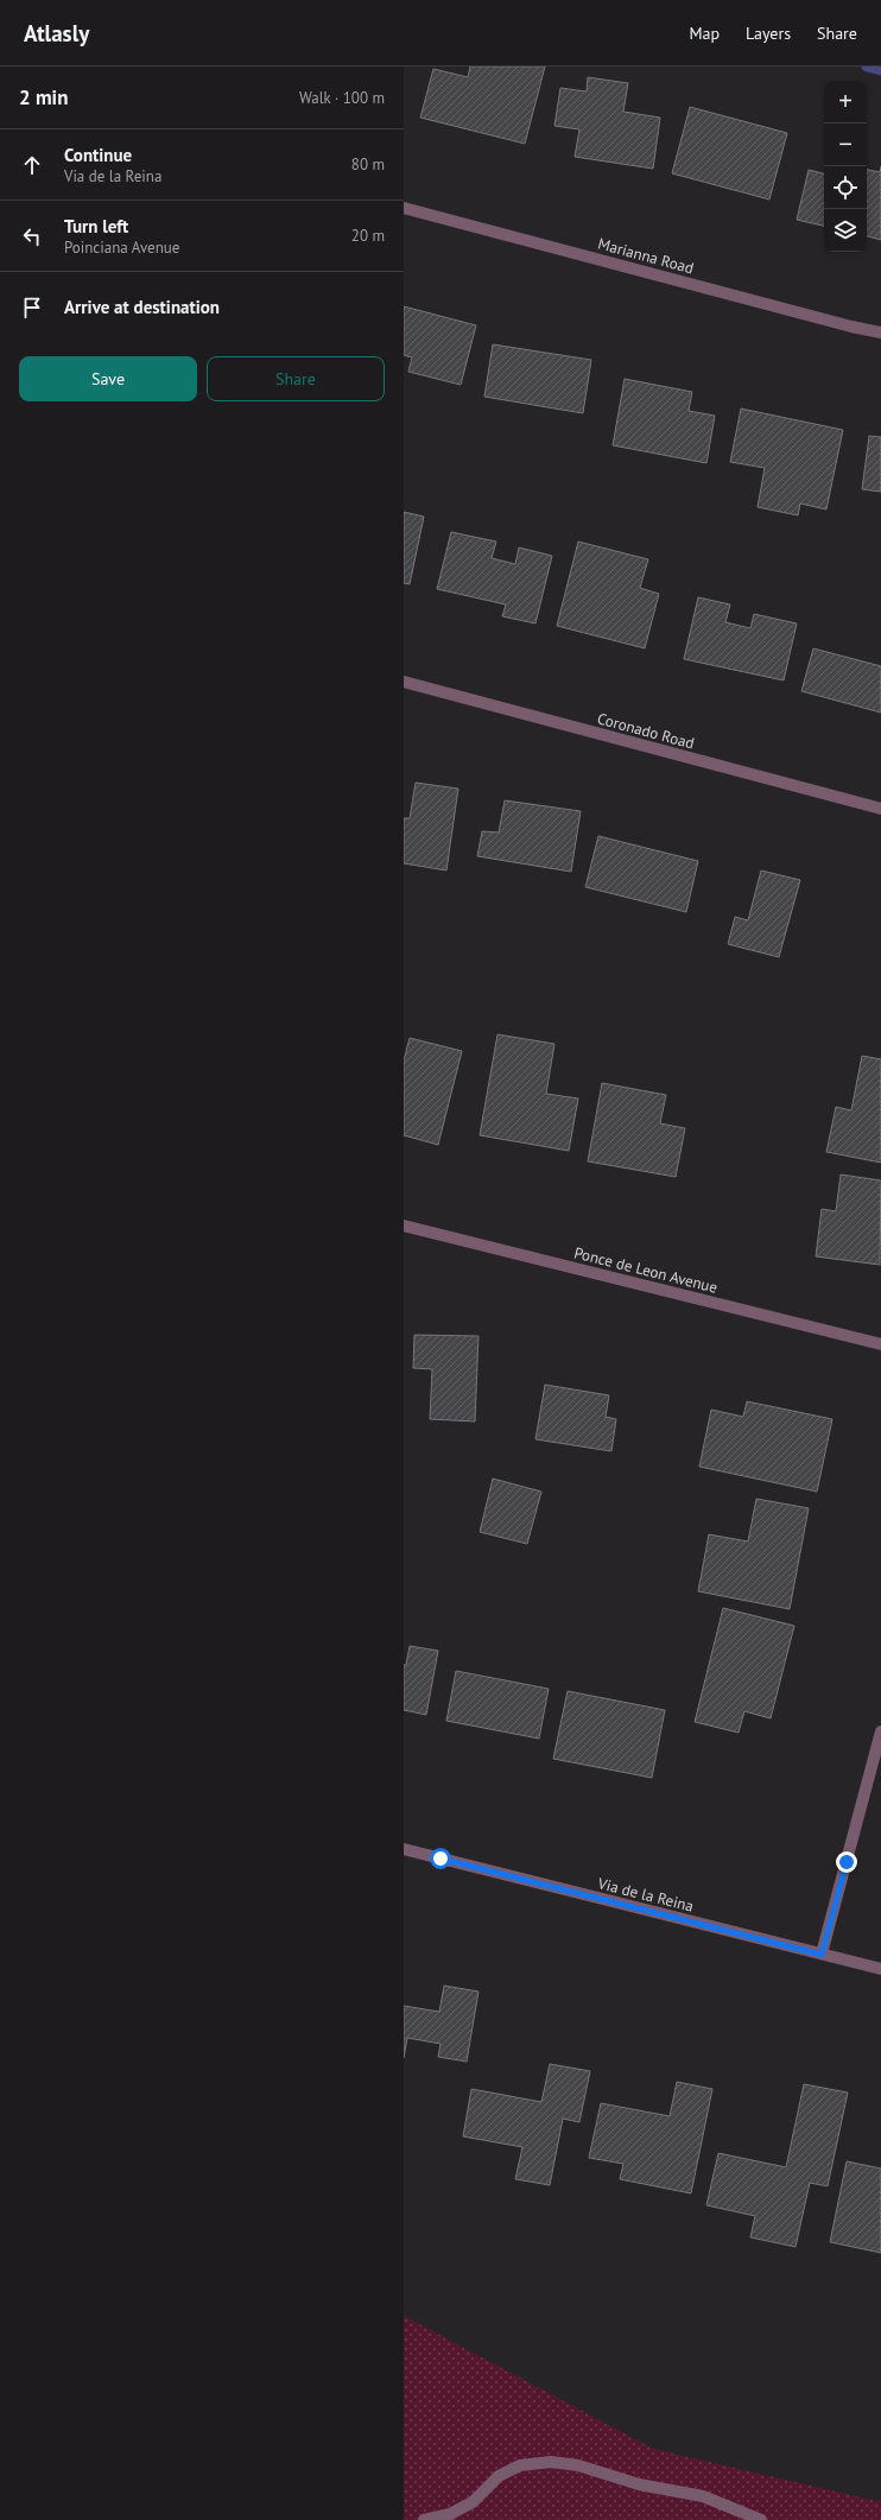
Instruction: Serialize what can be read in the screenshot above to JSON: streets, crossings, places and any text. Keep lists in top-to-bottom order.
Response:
{
  "streets": {
    "street": [
      "Marianna Road",
      "Coronado Road",
      "Ponce de Leon Avenue",
      "Via de la Reina"
    ]
  },
  "page": {
    "header": "Atlasly",
    "nav": ["Map", "Layers", "Share"],
    "heading": ["2 min", "Walk · 100 m"],
    "map_buttons": ["+", "−"],
    "list": [
      ["Continue", "Via de la Reina", "80 m"],
      ["Turn left", "Poinciana Avenue", "20 m"],
      "Arrive at destination"
    ],
    "buttons": ["Save", "Share"]
  }
}
